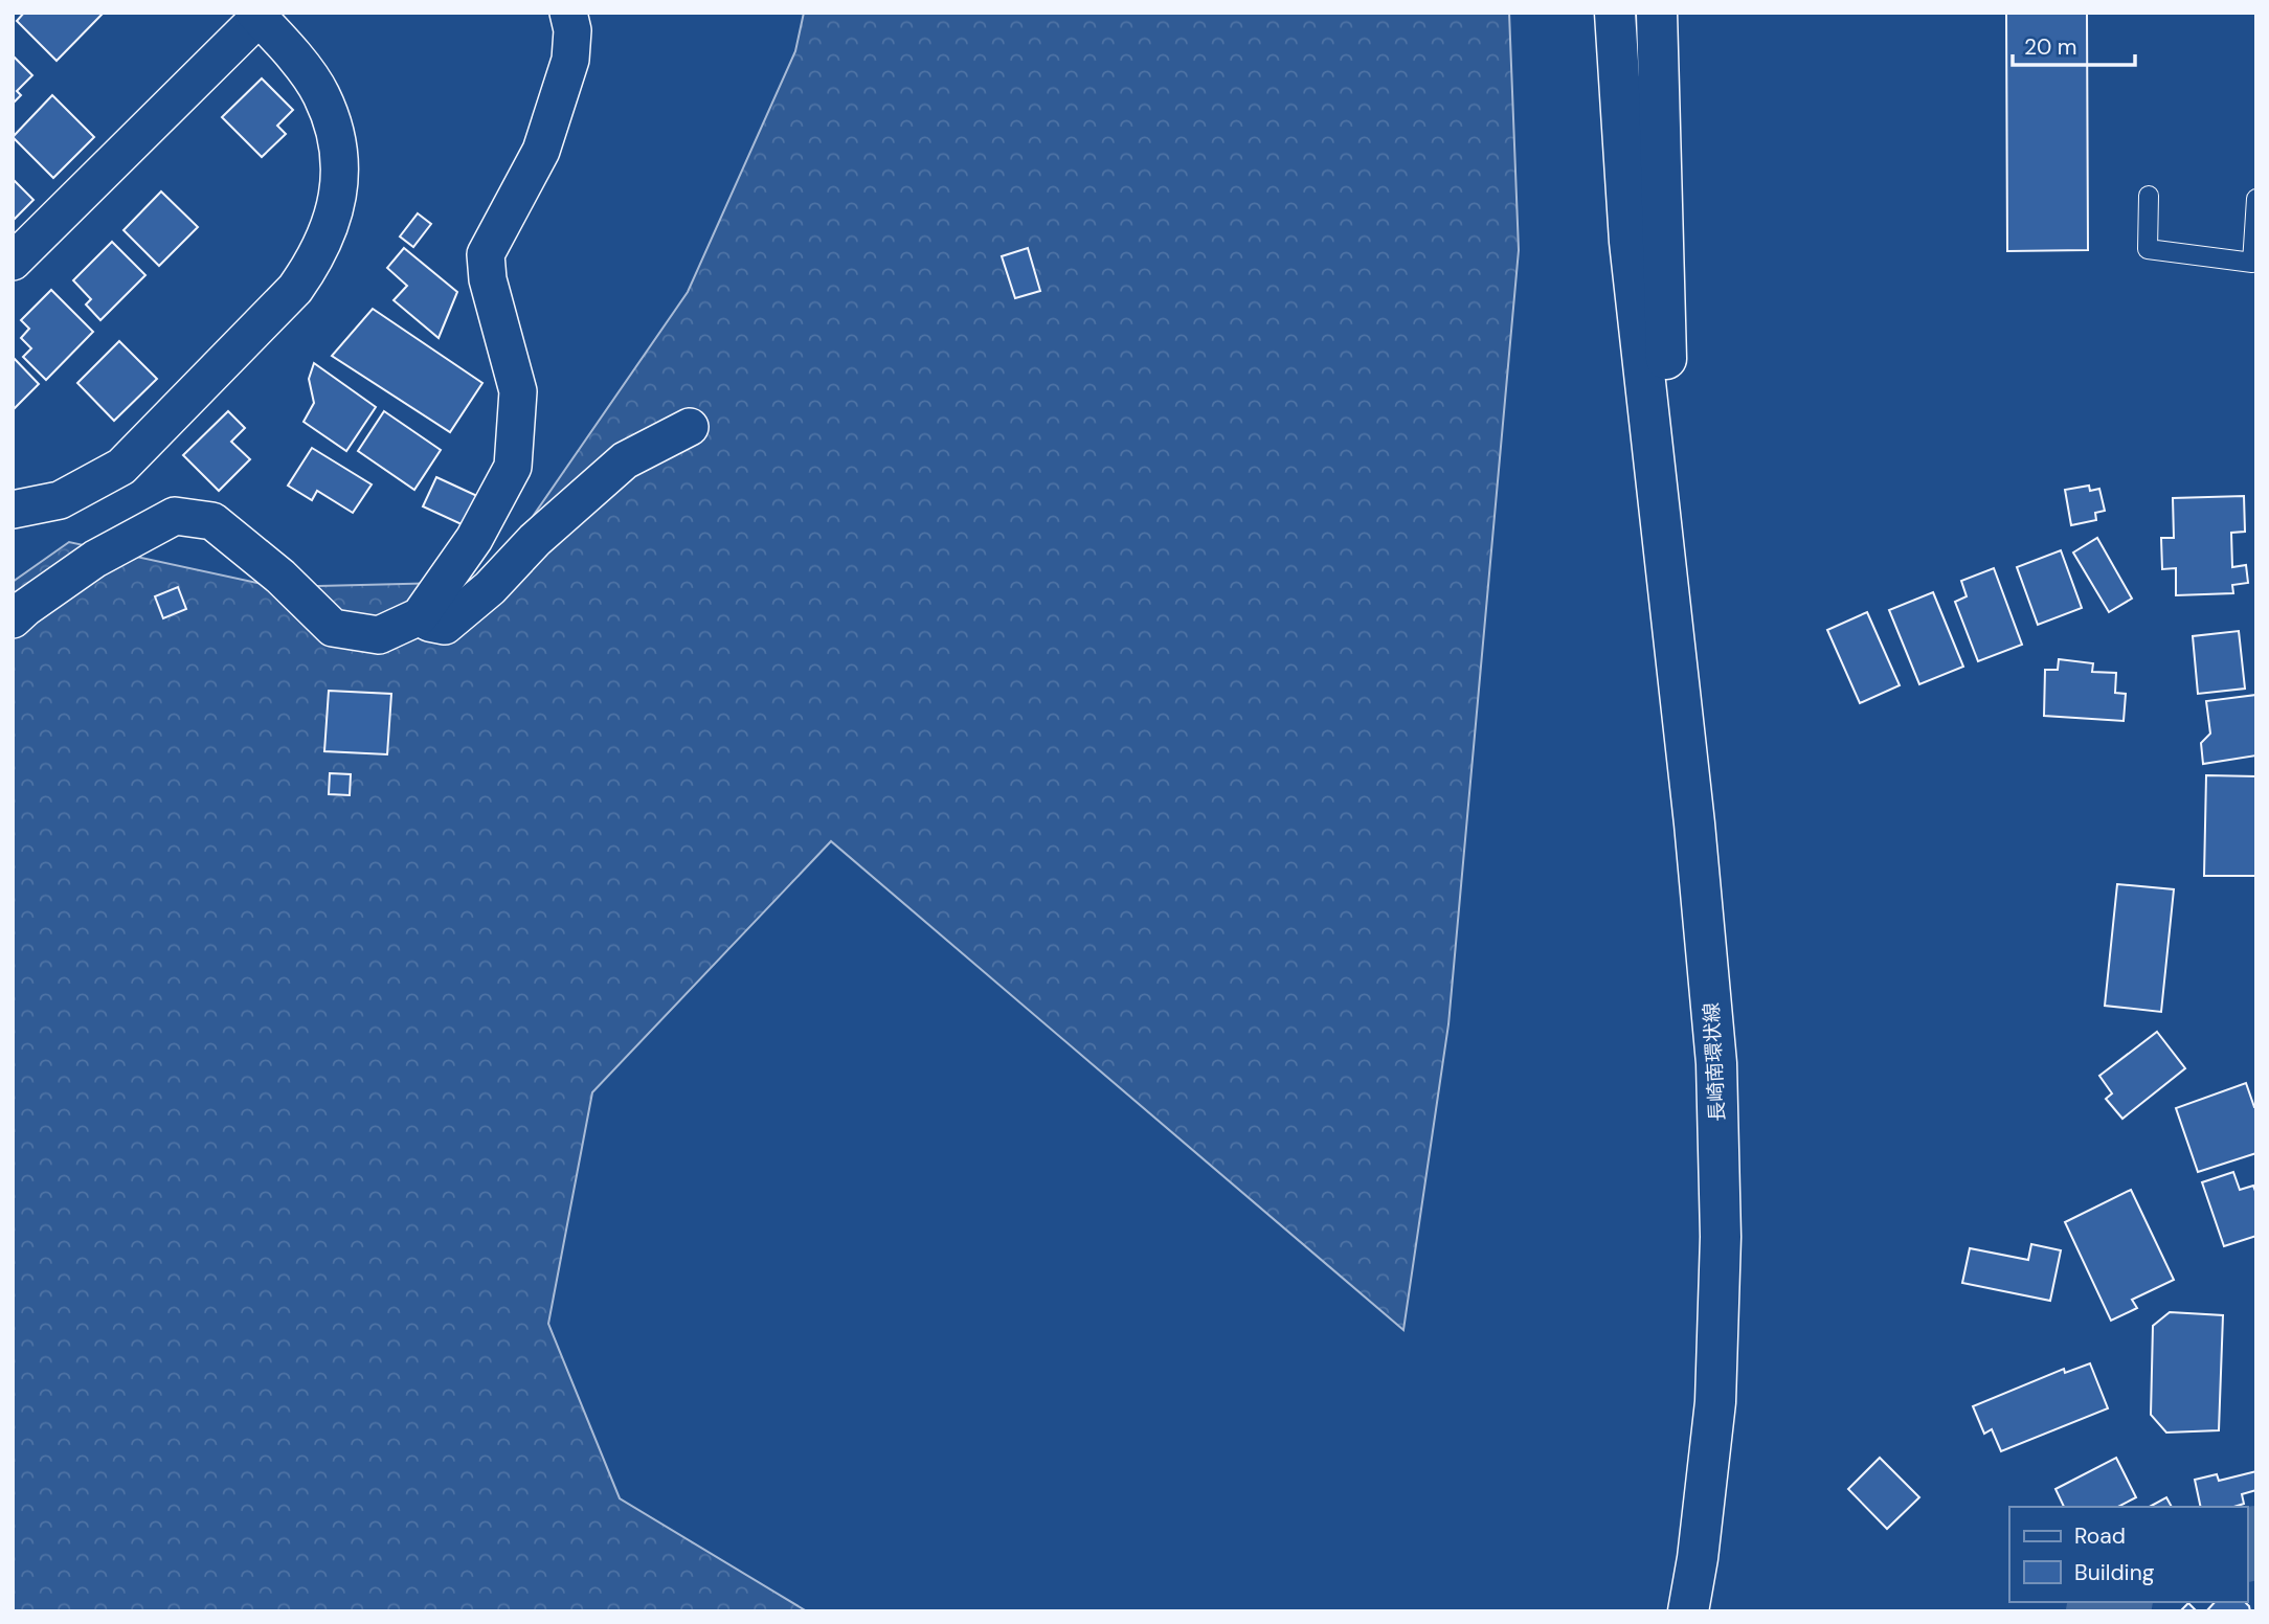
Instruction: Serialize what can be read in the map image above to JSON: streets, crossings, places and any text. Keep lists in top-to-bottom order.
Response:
{
  "streets": {
    "highway": ["長崎南環状線"]
  },
  "legend": ["Road", "Building"],
  "scale_bar": "20 m"
}
